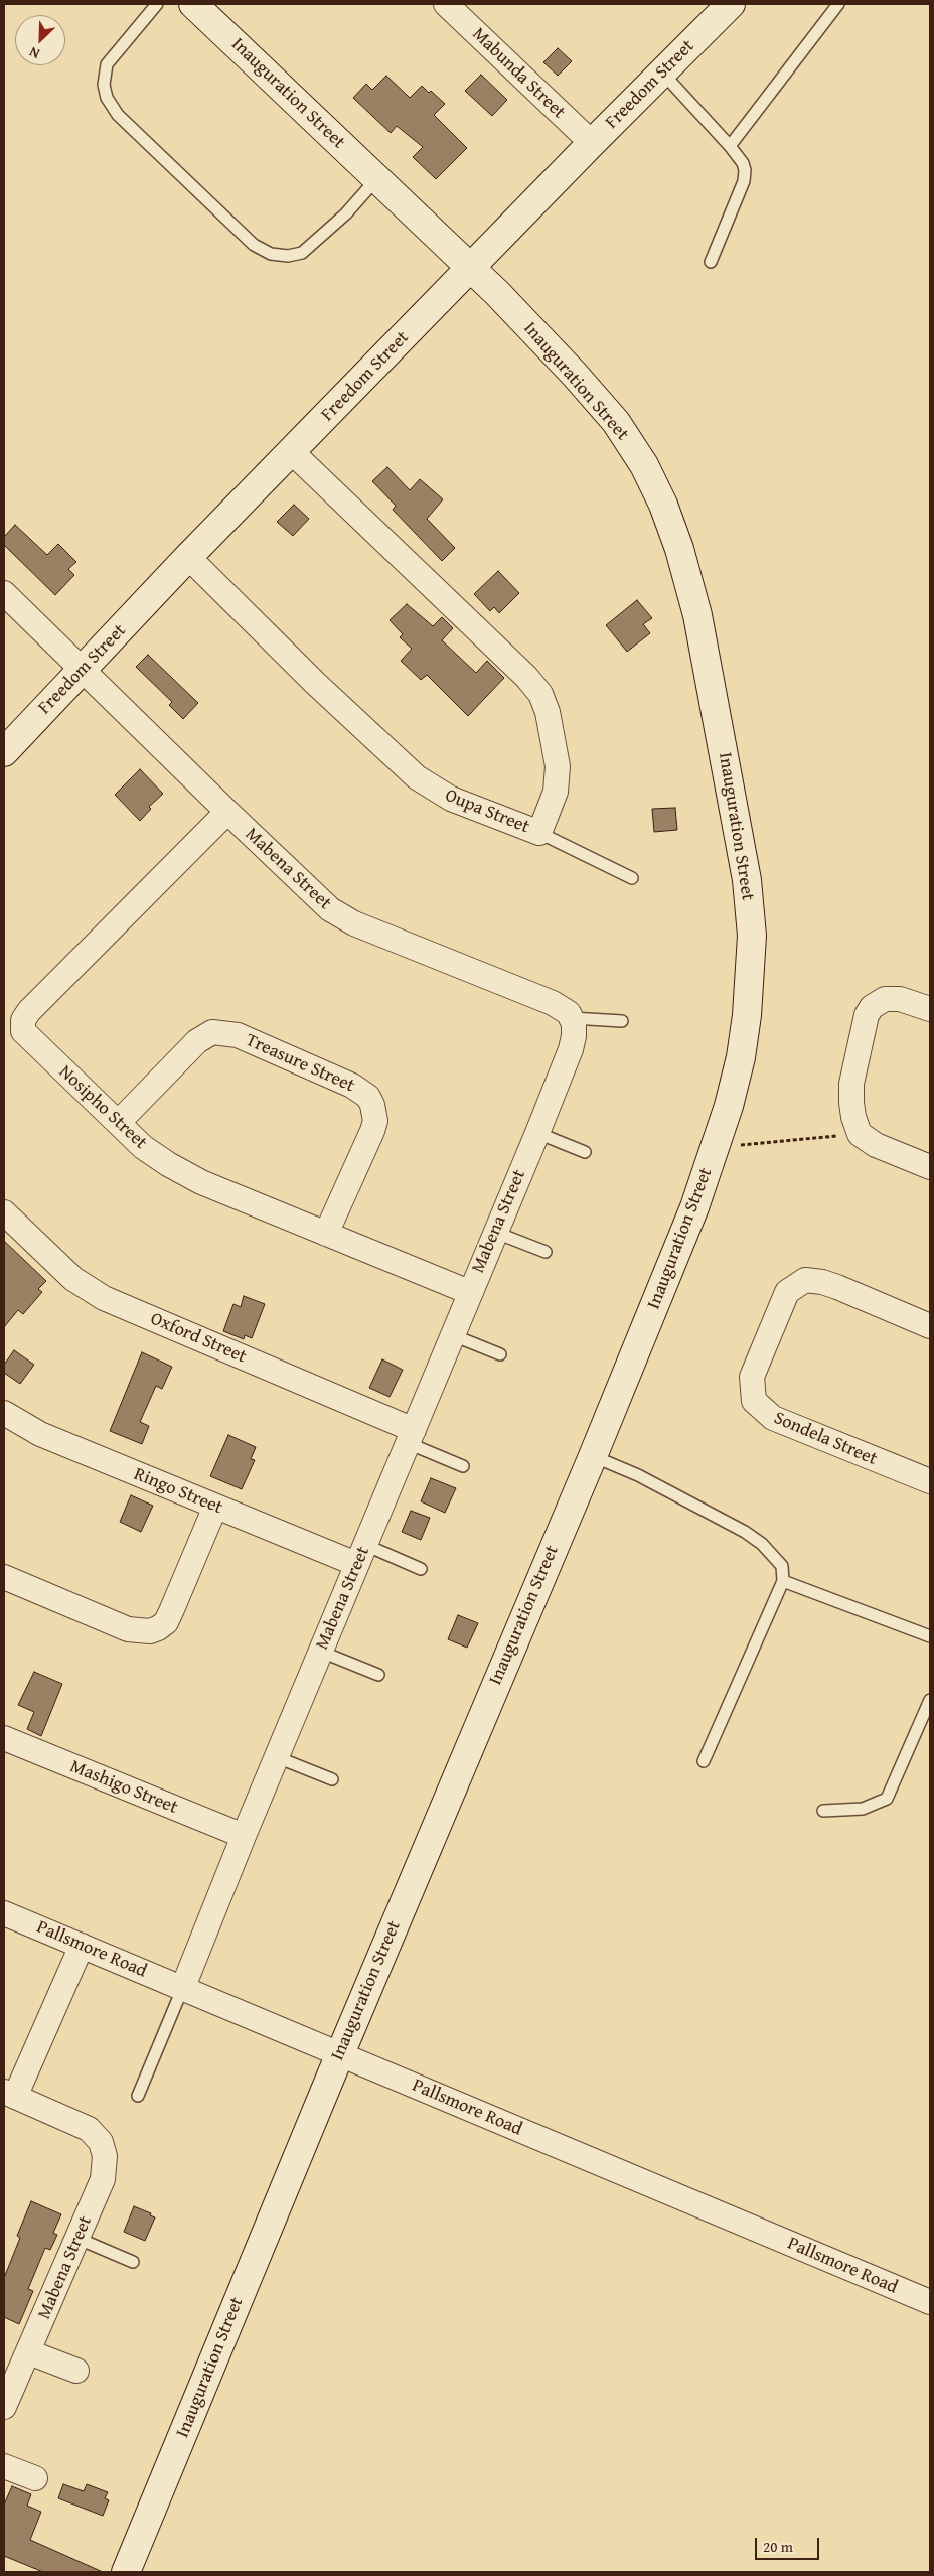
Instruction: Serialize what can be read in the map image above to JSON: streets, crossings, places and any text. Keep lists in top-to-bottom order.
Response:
{
  "streets": {
    "street": [
      "Mabunda Street",
      "Freedom Street",
      "Inauguration Street",
      "Oupa Street",
      "Mabena Street",
      "Treasure Street",
      "Nosipho Street",
      "Oxford Street",
      "Sondela Street",
      "Ringo Street",
      "Mashigo Street",
      "Pallsmore Road"
    ]
  },
  "crossings": [
    ["Mabunda Street", "Freedom Street"],
    ["Freedom Street", "Inauguration Street"],
    ["Freedom Street", "Oupa Street"],
    ["Freedom Street", "Mabena Street"],
    ["Inauguration Street", "Pallsmore Road"],
    ["Mabena Street", "Nosipho Street"],
    ["Mabena Street", "Oxford Street"],
    ["Mabena Street", "Ringo Street"],
    ["Mabena Street", "Mashigo Street"],
    ["Mabena Street", "Pallsmore Road"],
    ["Treasure Street", "Nosipho Street"]
  ],
  "scale_bar": "20 m",
  "north": "bottom left"
}
